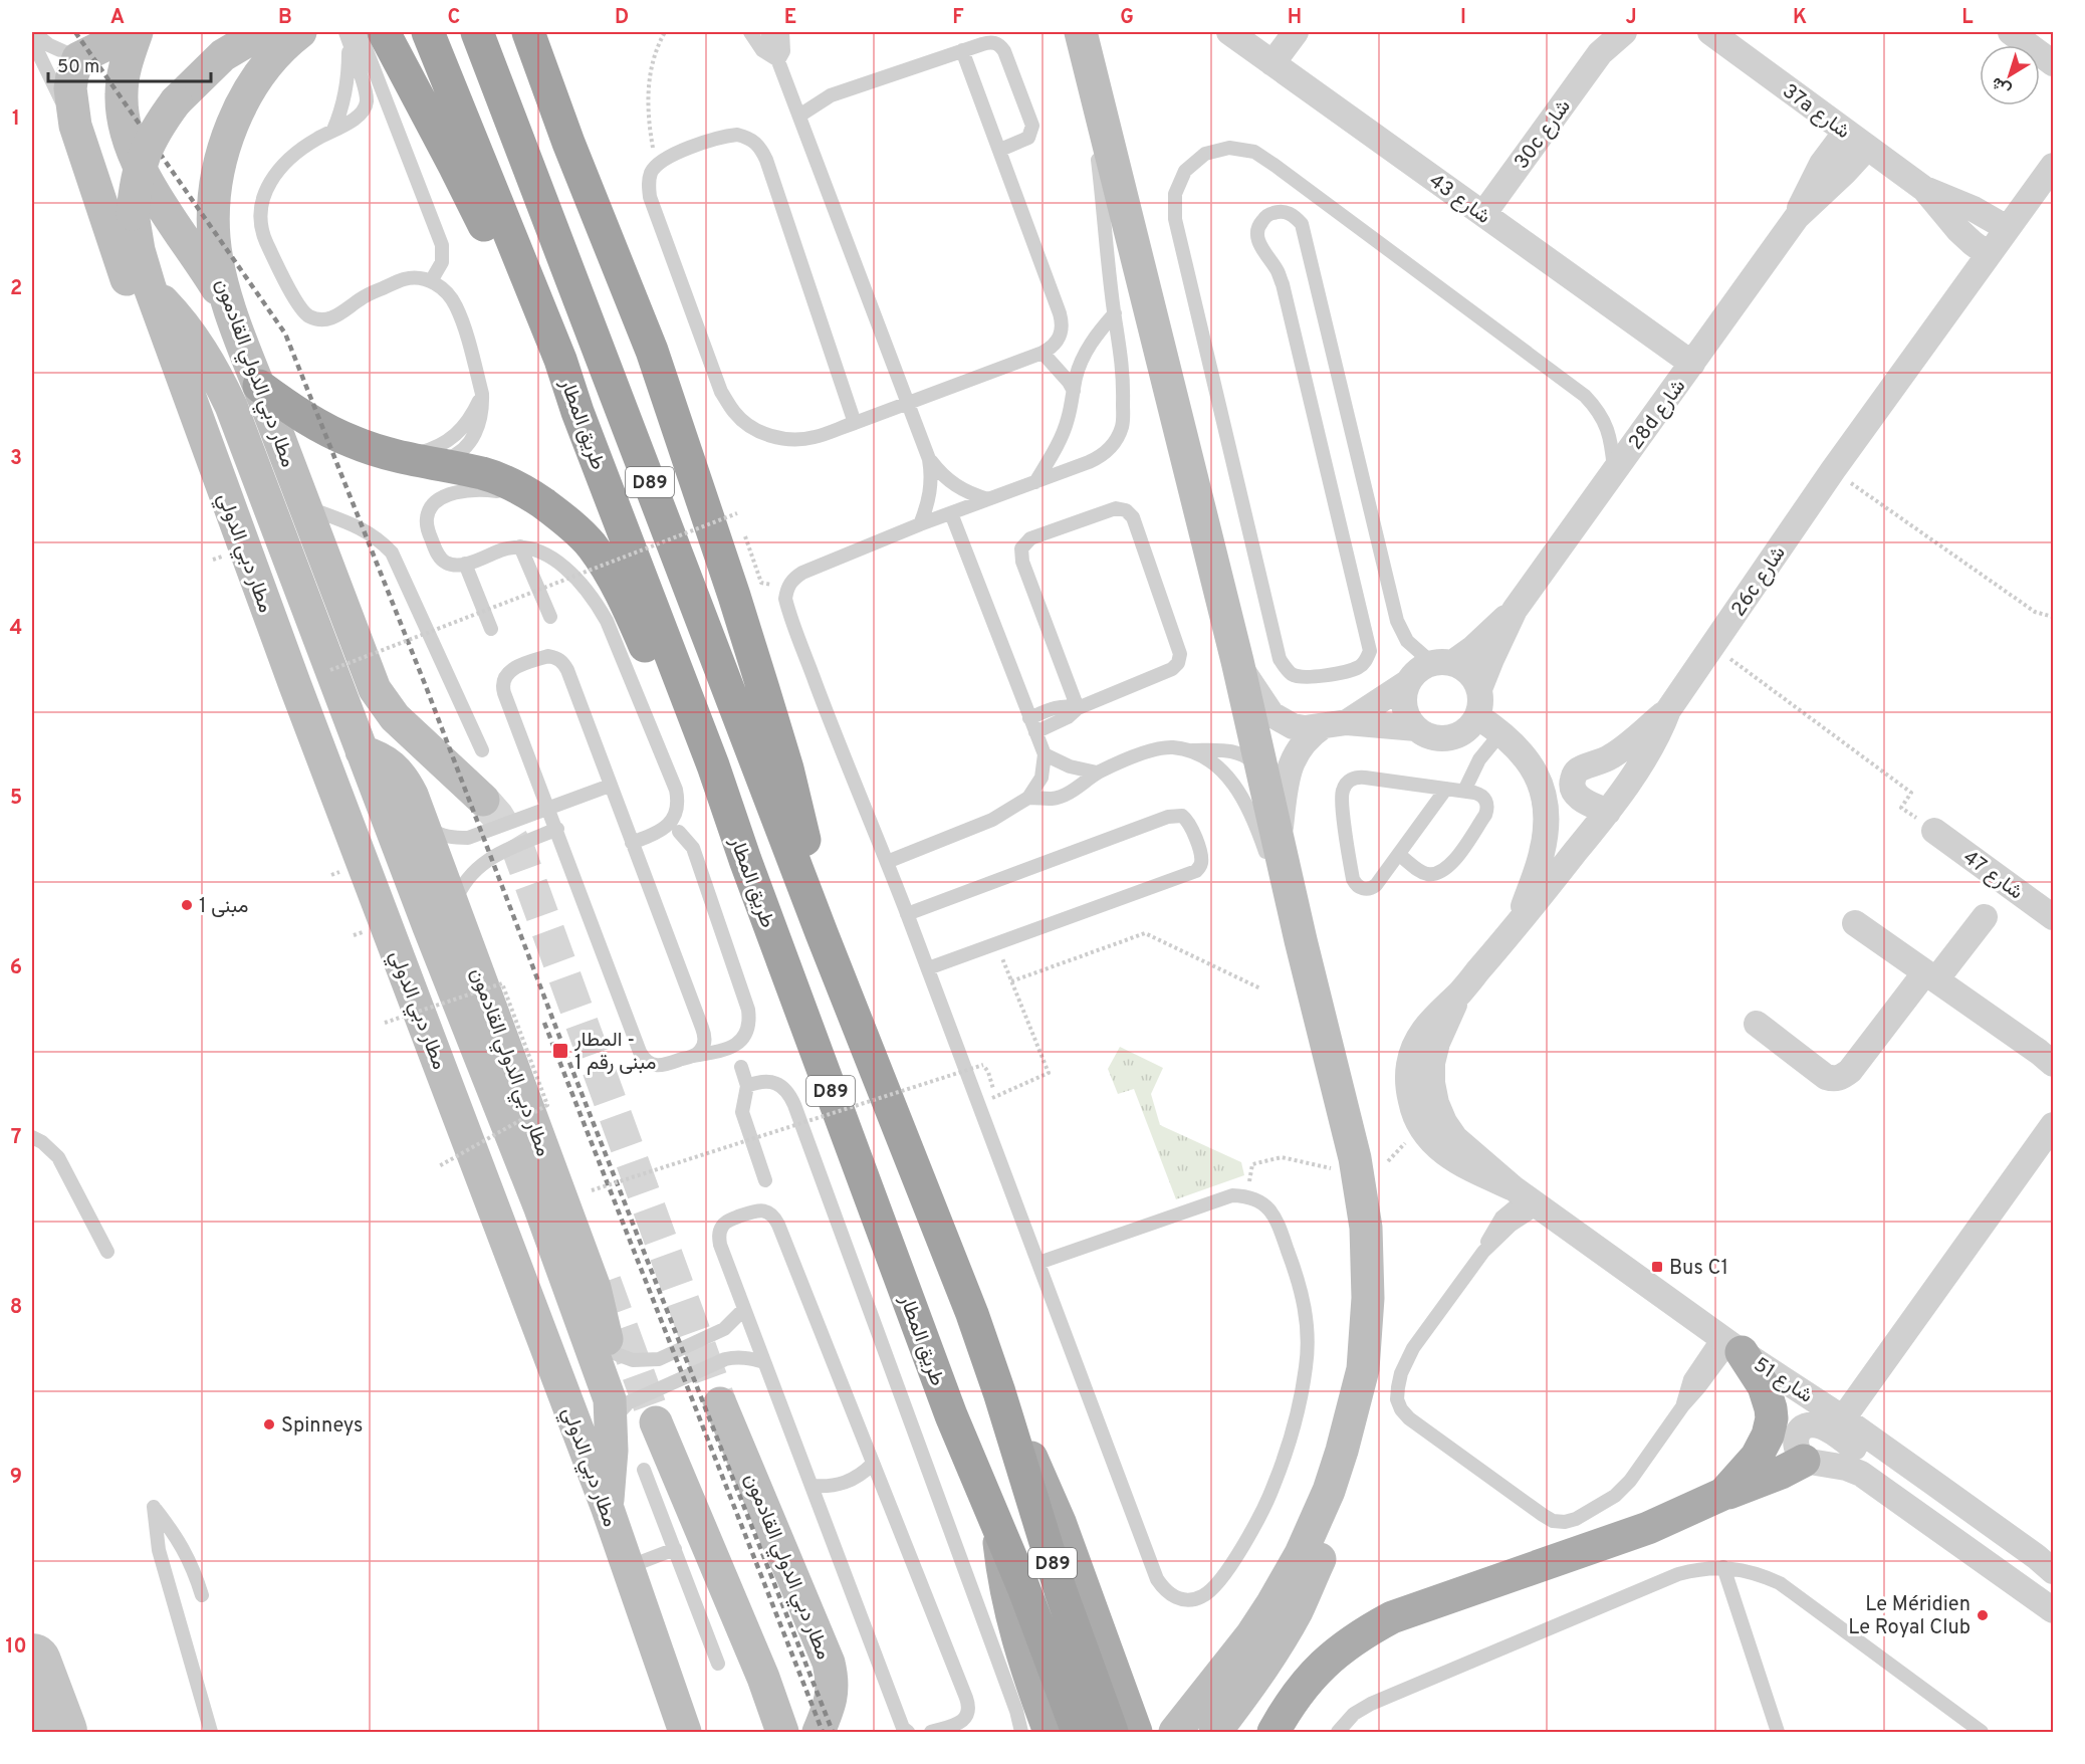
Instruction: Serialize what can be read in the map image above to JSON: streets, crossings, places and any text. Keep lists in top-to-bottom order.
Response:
{
  "streets": {
    "highway": ["طريق المطار", "D89"],
    "main road": ["مطار دبي الدولي القادمون", "مطار دبي الدولي"],
    "street": [
      "37a شارع",
      "30c شارع",
      "شارع 43",
      "28d شارع",
      "26c شارع",
      "شارع 47",
      "شارع 51"
    ]
  },
  "crossings": [
    ["30c شارع", "شارع 43"],
    ["شارع 43", "28d شارع"],
    ["مطار دبي الدولي القادمون", "مطار دبي الدولي"],
    ["26c شارع", "شارع 51"]
  ],
  "places": {
    "other": ["مبنى 1", "Spinneys", "Le Méridien Le Royal Club"],
    "transit": ["المطار - مبنى رقم 1", "Bus C1"]
  },
  "scale_bar": "50 m",
  "north": "bottom left",
  "grid": {
    "columns": [
      "A",
      "B",
      "C",
      "D",
      "E",
      "F",
      "G",
      "H",
      "I",
      "J",
      "K",
      "L"
    ],
    "rows": [
      "1",
      "2",
      "3",
      "4",
      "5",
      "6",
      "7",
      "8",
      "9",
      "10"
    ]
  }
}
